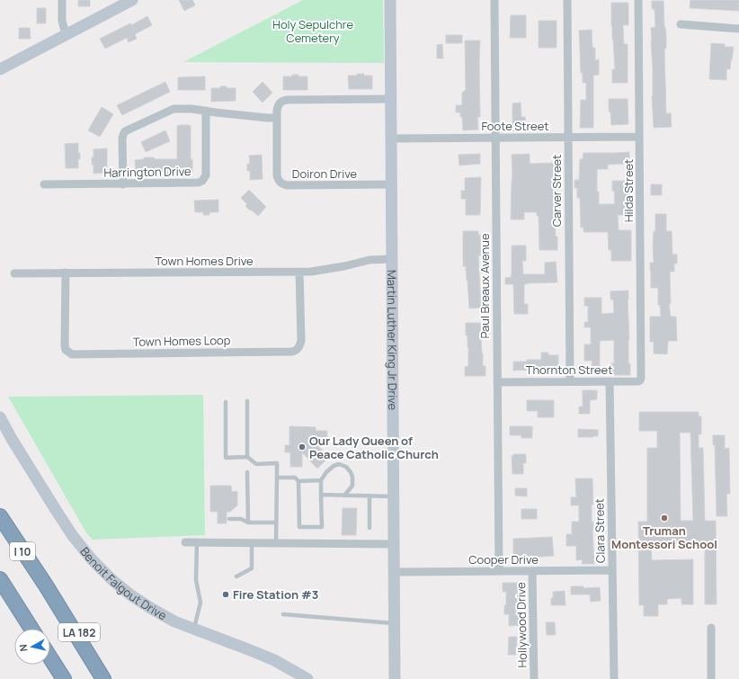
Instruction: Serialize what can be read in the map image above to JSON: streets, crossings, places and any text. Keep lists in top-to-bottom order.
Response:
{
  "streets": {
    "highway": ["I 10", "LA 182"],
    "street": [
      "Foote Street",
      "Harrington Drive",
      "Doiron Drive",
      "Carver Street",
      "Hilda Street",
      "Town Homes Drive",
      "Paul Breaux Avenue",
      "Martin Luther King Jr Drive",
      "Town Homes Loop",
      "Thornton Street",
      "Clara Street",
      "Cooper Drive",
      "Benoit Falgout Drive",
      "Hollywood Drive"
    ]
  },
  "crossings": [
    ["Foote Street", "Carver Street"],
    ["Foote Street", "Hilda Street"],
    ["Foote Street", "Paul Breaux Avenue"],
    ["Foote Street", "Martin Luther King Jr Drive"],
    ["Doiron Drive", "Martin Luther King Jr Drive"],
    ["Carver Street", "Thornton Street"],
    ["Hilda Street", "Thornton Street"],
    ["Town Homes Drive", "Martin Luther King Jr Drive"],
    ["Town Homes Drive", "Town Homes Loop"],
    ["Paul Breaux Avenue", "Thornton Street"],
    ["Paul Breaux Avenue", "Cooper Drive"],
    ["Martin Luther King Jr Drive", "Cooper Drive"],
    ["Thornton Street", "Clara Street"],
    ["Clara Street", "Cooper Drive"],
    ["I 10", "LA 182"],
    ["Cooper Drive", "Hollywood Drive"]
  ],
  "parks": ["Holy Sepulchre Cemetery"],
  "places": ["Our Lady Queen of Peace Catholic Church", "Truman Montessori School", "Fire Station #3"],
  "north": "left"
}
